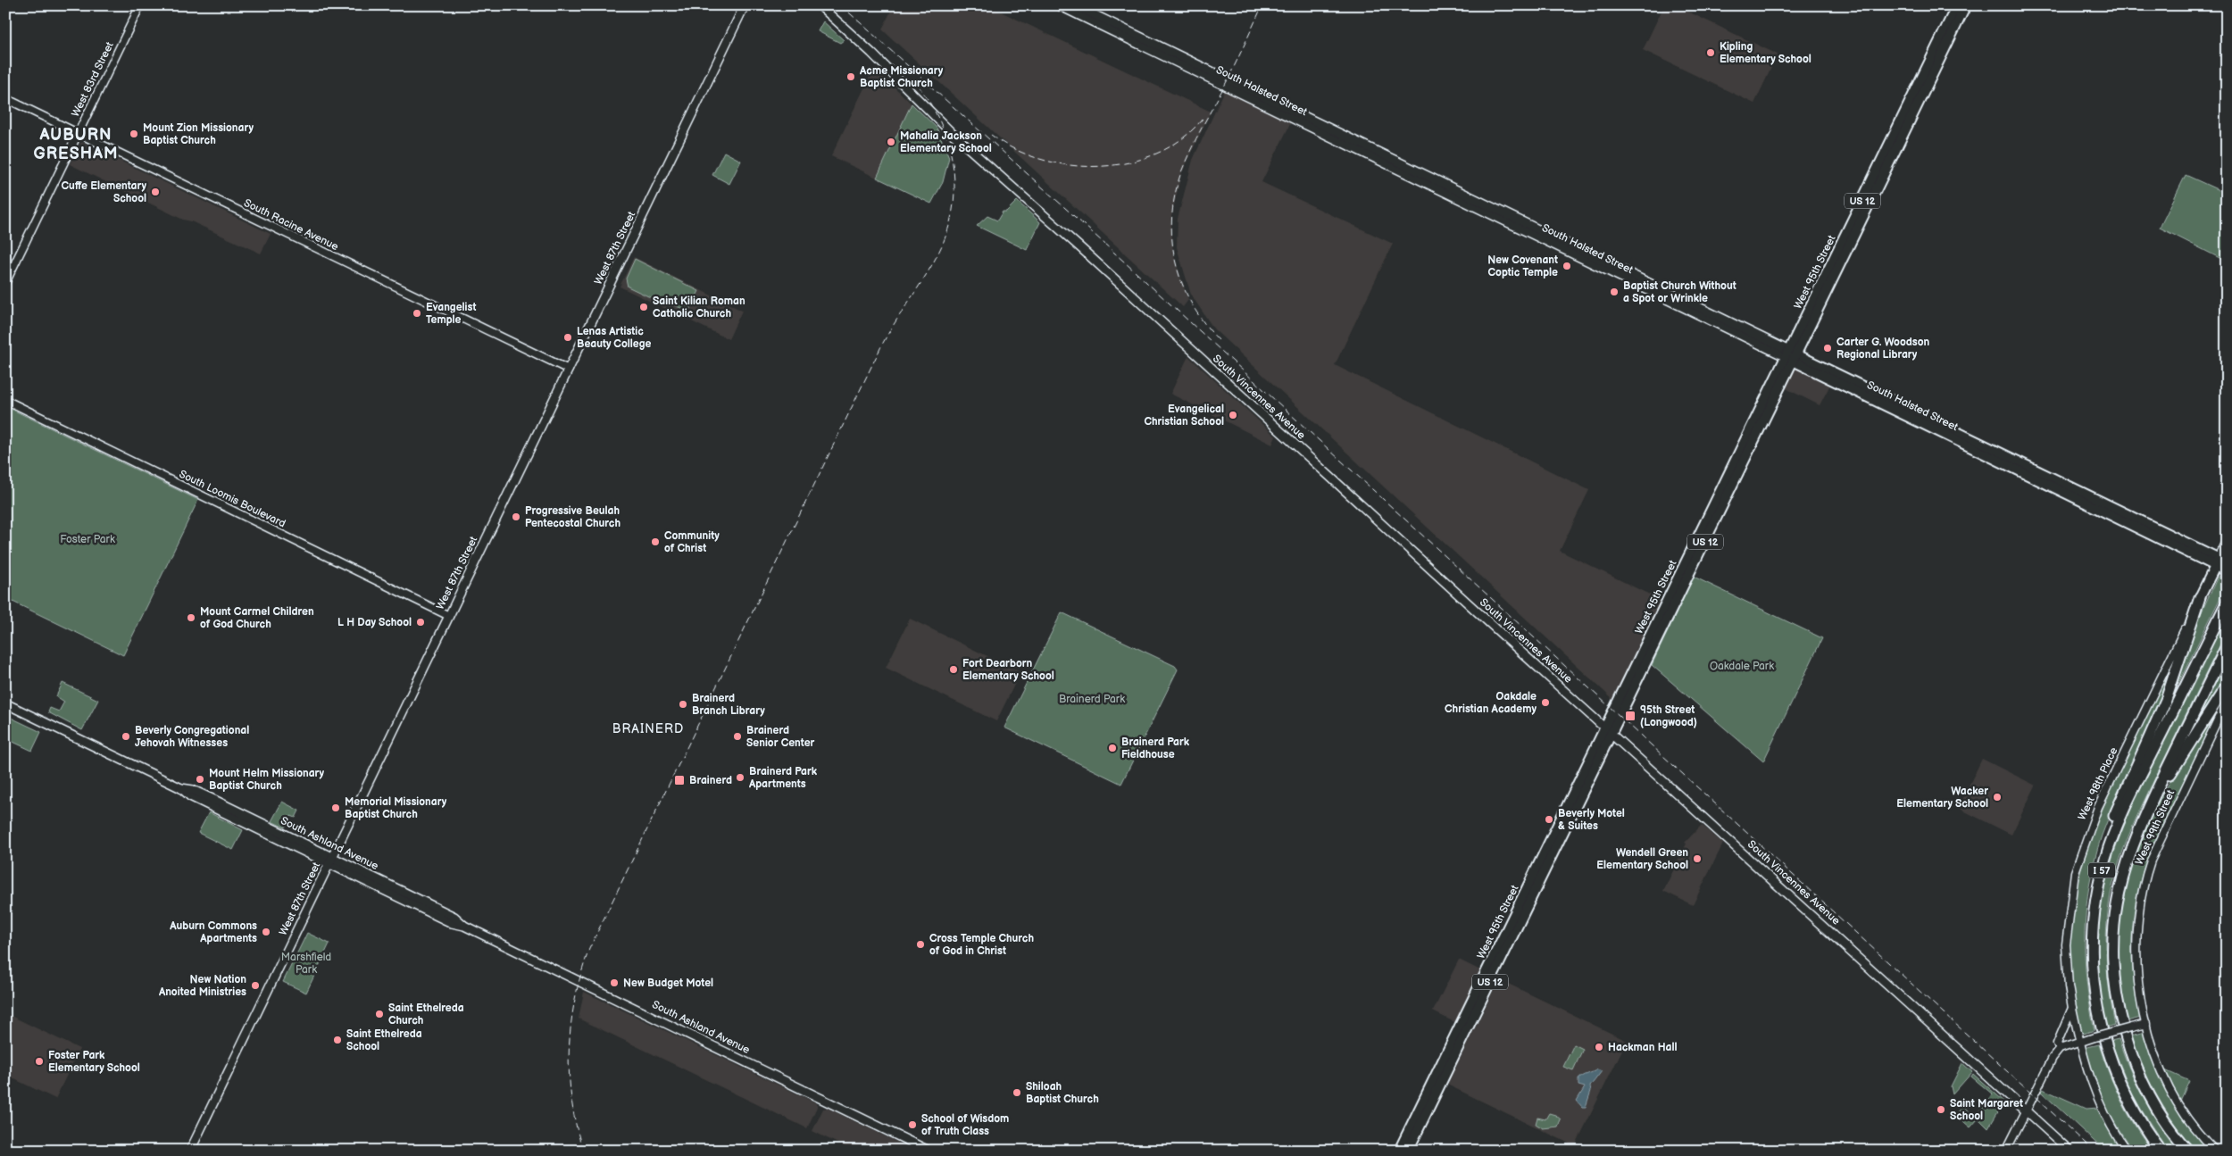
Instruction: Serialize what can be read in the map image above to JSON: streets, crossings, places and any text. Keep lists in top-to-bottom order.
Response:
{
  "streets": {
    "highway": ["I 57"],
    "main road": [
      "South Halsted Street",
      "US 12",
      "West 87th Street",
      "West 95th Street",
      "South Vincennes Avenue",
      "West 98th Place",
      "South Ashland Avenue"
    ],
    "street": [
      "West 83rd Street",
      "South Racine Avenue",
      "South Loomis Boulevard",
      "West 99th Street"
    ]
  },
  "crossings": [
    ["West 83rd Street", "South Racine Avenue"],
    ["South Halsted Street", "West 95th Street"],
    ["South Halsted Street", "West 98th Place"],
    ["South Racine Avenue", "West 87th Street"],
    ["West 87th Street", "South Loomis Boulevard"],
    ["West 87th Street", "South Ashland Avenue"],
    ["West 95th Street", "South Vincennes Avenue"]
  ],
  "districts": ["AUBURN GRESHAM", "BRAINERD"],
  "parks": [
    "Foster Park",
    "Oakdale Park",
    "Brainerd Park",
    "Marshfield Park"
  ],
  "places": {
    "other": [
      "Kipling Elementary School",
      "Acme Missionary Baptist Church",
      "Mount Zion Missionary Baptist Church",
      "Mahalia Jackson Elementary School",
      "Cuffe Elementary School",
      "New Covenant Coptic Temple",
      "Baptist Church Without a Spot or Wrinkle",
      "Saint Kilian Roman Catholic Church",
      "Evangelist Temple",
      "Lenas Artistic Beauty College",
      "Carter G. Woodson Regional Library",
      "Evangelical Christian School",
      "Progressive Beulah Pentecostal Church",
      "Community of Christ",
      "Mount Carmel Children of God Church",
      "L H Day School",
      "Fort Dearborn Elementary School",
      "Oakdale Christian Academy",
      "Brainerd Branch Library",
      "Beverly Congregational Jehovah Witnesses",
      "Brainerd Senior Center",
      "Brainerd Park Fieldhouse",
      "Brainerd Park Apartments",
      "Mount Helm Missionary Baptist Church",
      "Wacker Elementary School",
      "Memorial Missionary Baptist Church",
      "Beverly Motel & Suites",
      "Wendell Green Elementary School",
      "Auburn Commons Apartments",
      "Cross Temple Church of God in Christ",
      "New Budget Motel",
      "New Nation Anoited Ministries",
      "Saint Ethelreda Church",
      "Saint Ethelreda School",
      "Hackman Hall",
      "Foster Park Elementary School",
      "Shiloah Baptist Church",
      "Saint Margaret School",
      "School of Wisdom of Truth Class"
    ],
    "transit": ["95th Street (Longwood)", "Brainerd"]
  }
}
